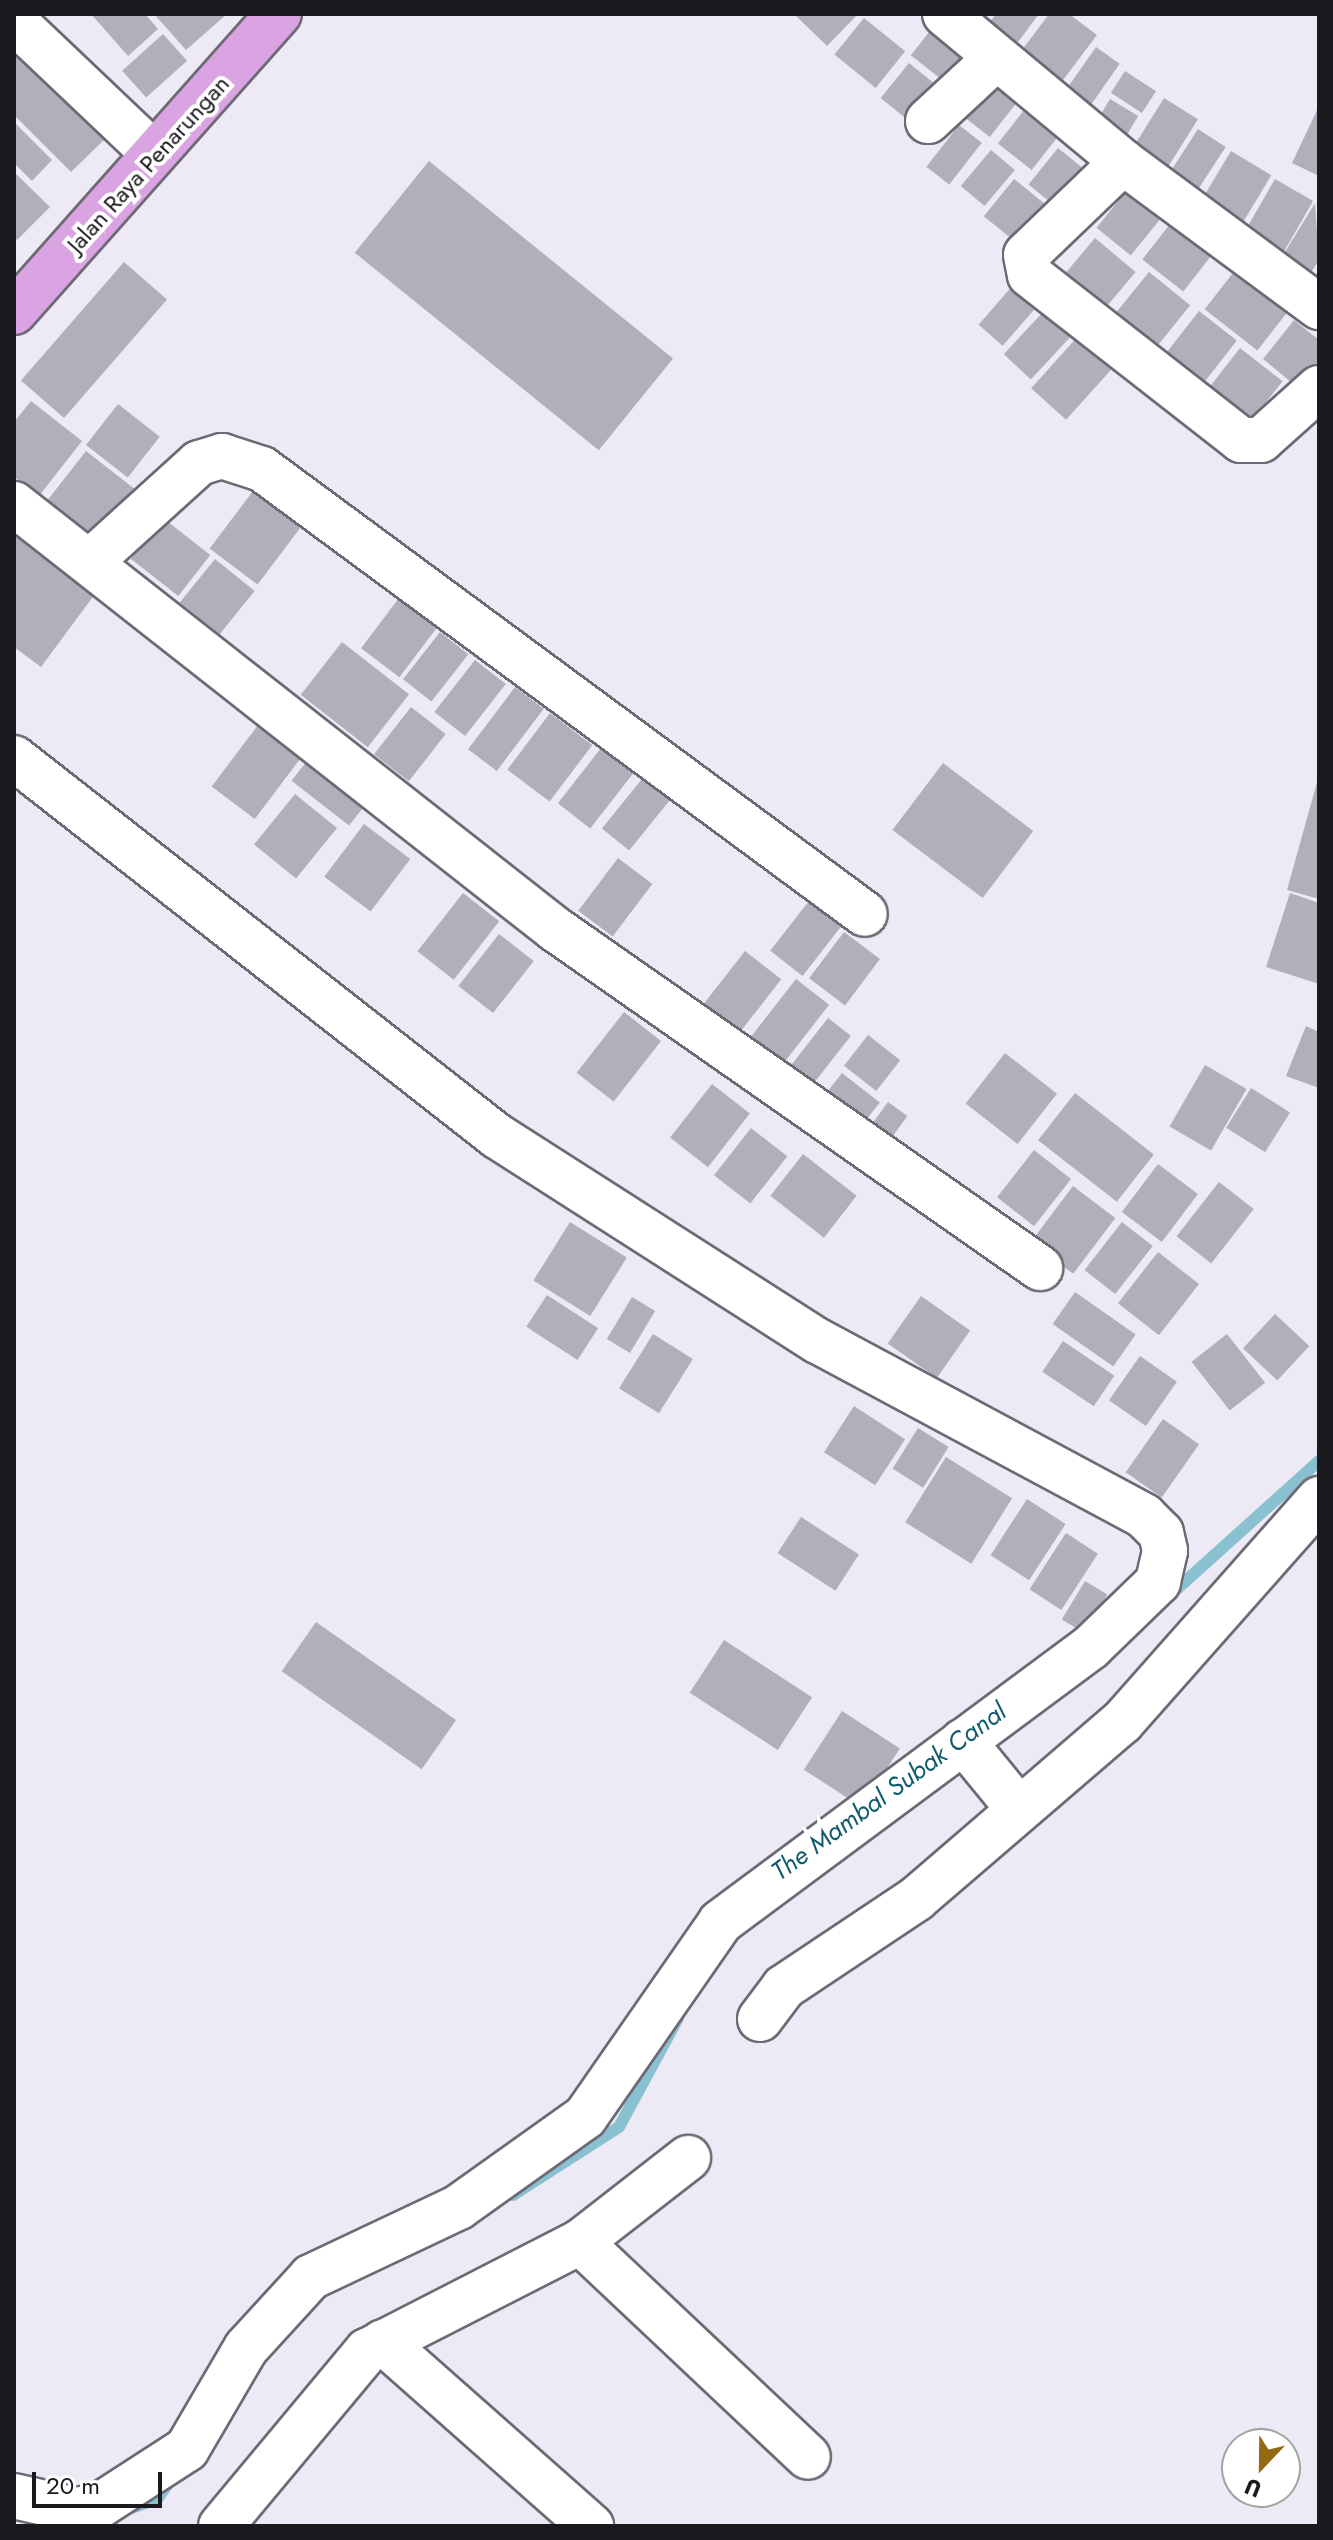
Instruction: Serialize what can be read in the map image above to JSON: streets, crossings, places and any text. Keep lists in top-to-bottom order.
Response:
{
  "streets": {
    "main road": ["Jalan Raya Penarungan"]
  },
  "water": ["The Mambal Subak Canal"],
  "scale_bar": "20 m",
  "north": "bottom"
}
